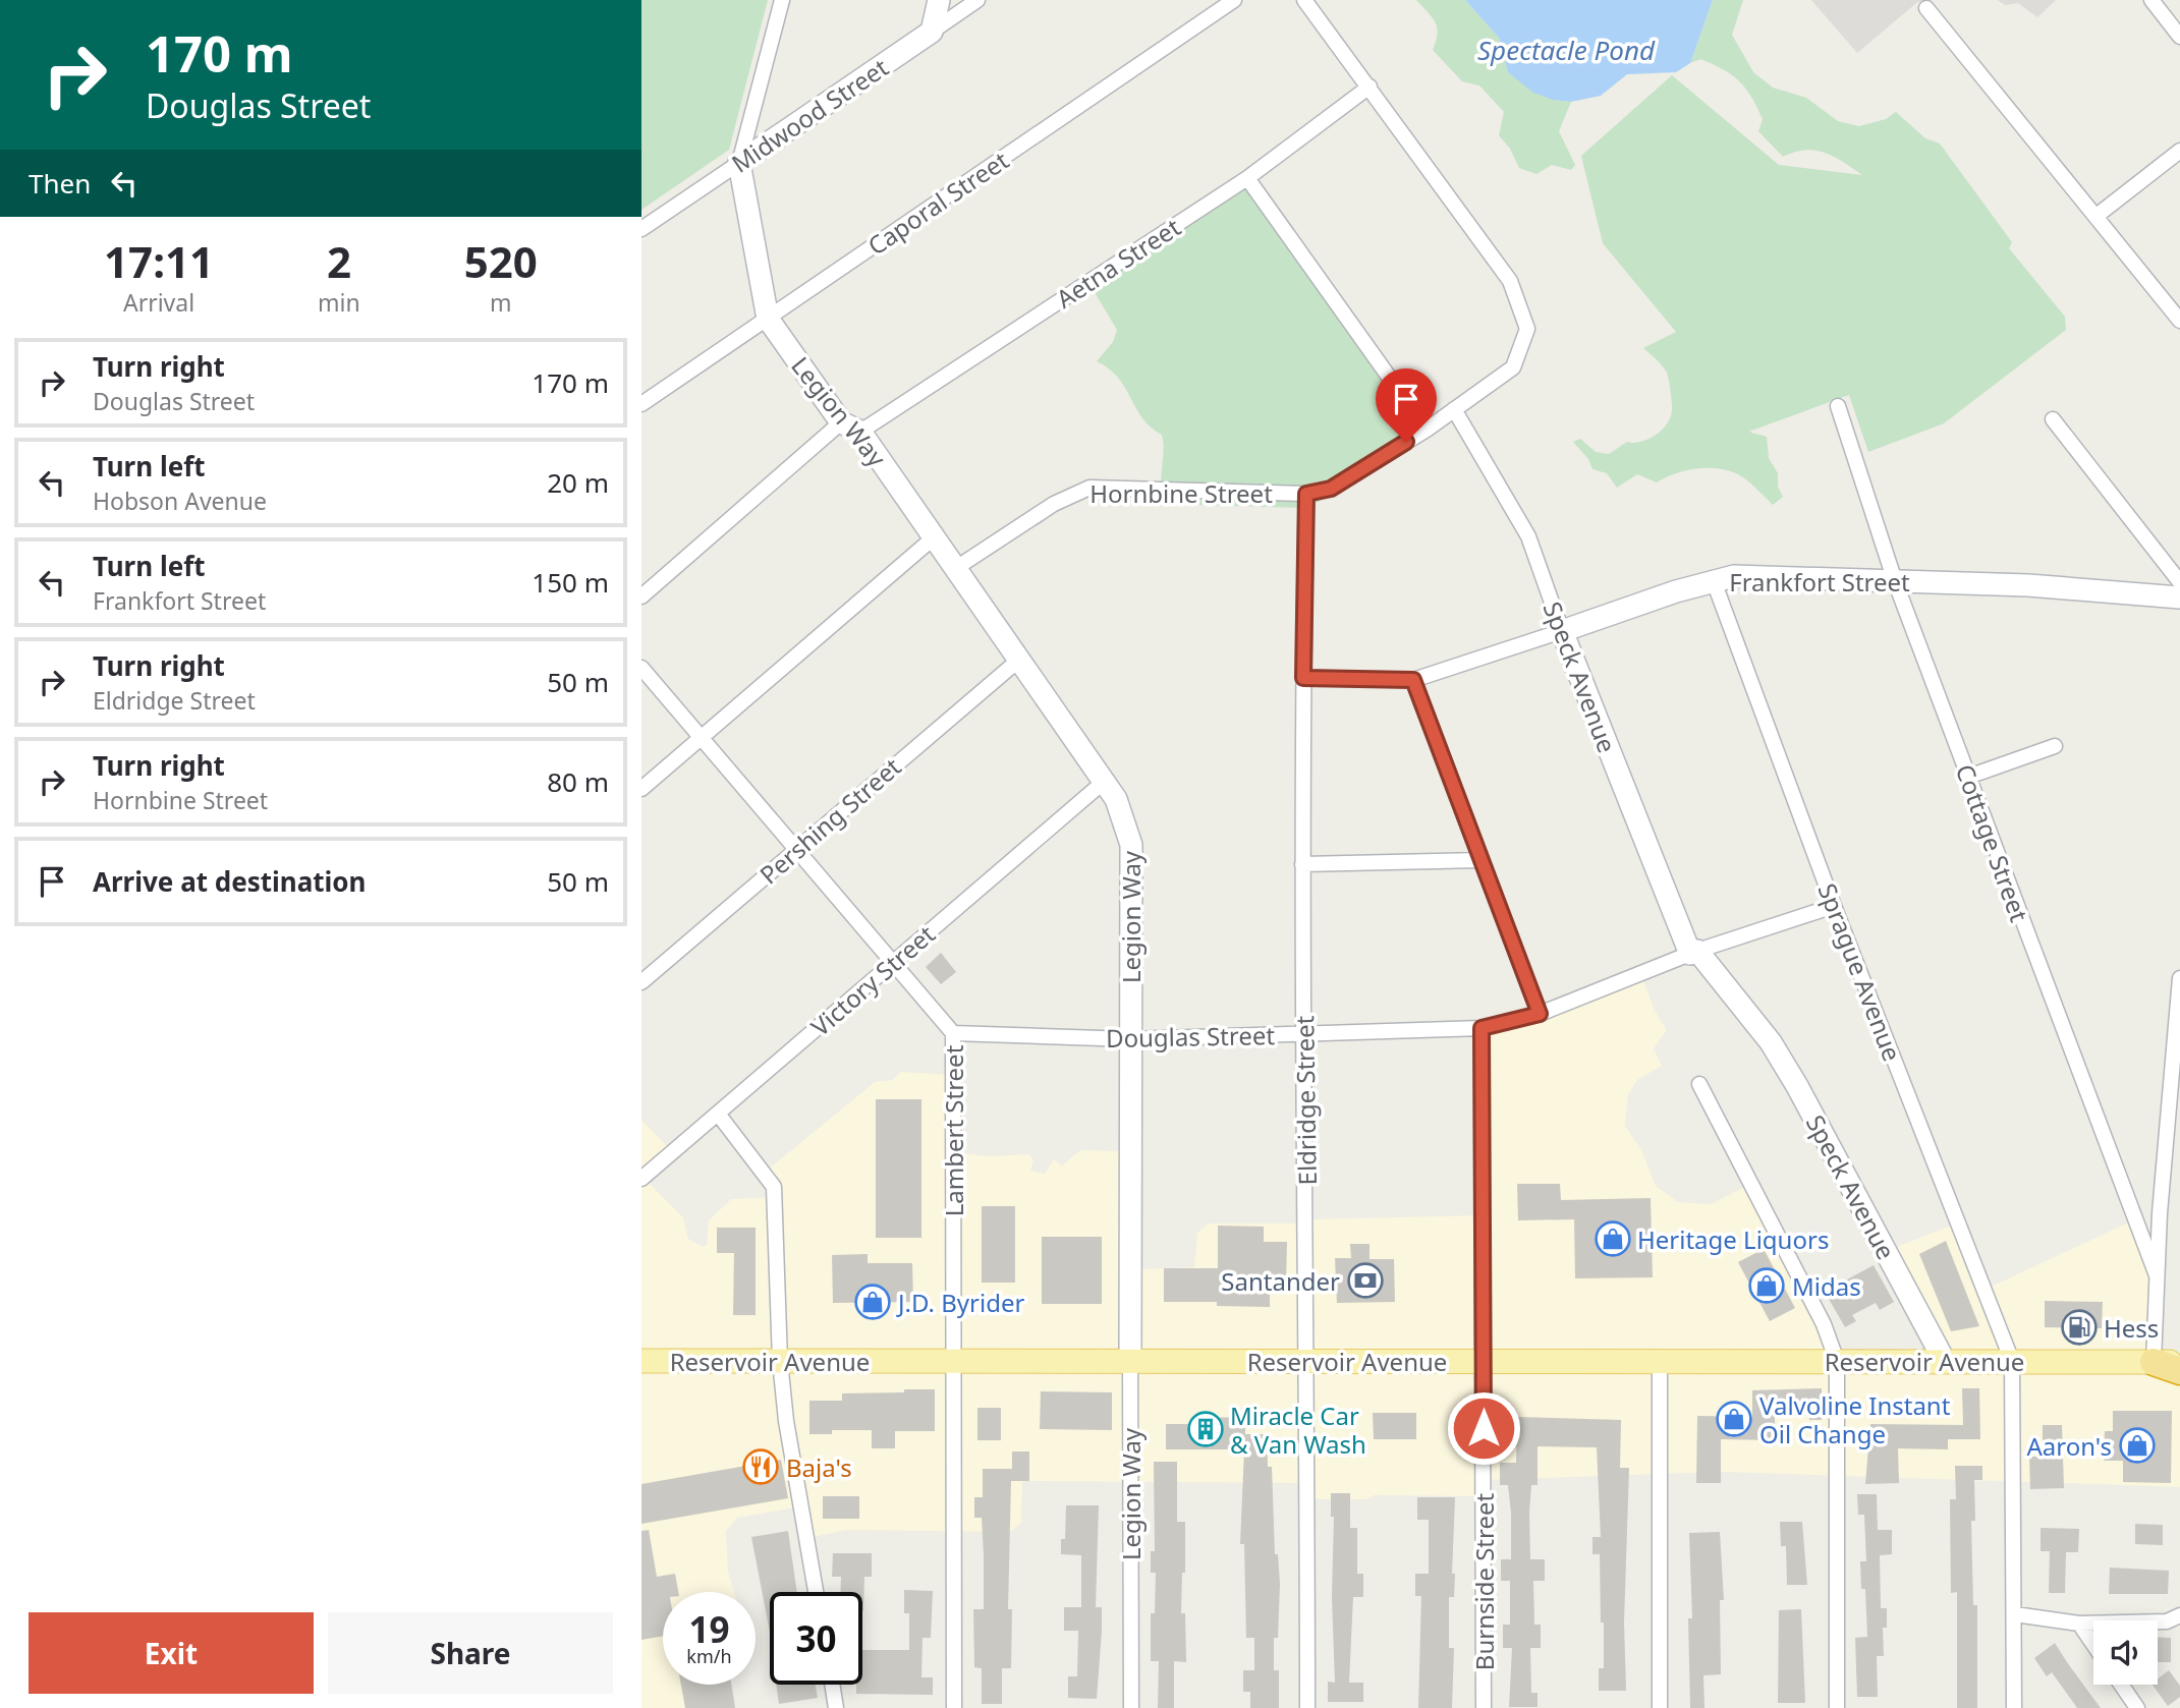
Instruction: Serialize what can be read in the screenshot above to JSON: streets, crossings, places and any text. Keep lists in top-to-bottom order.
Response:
{
  "streets": {
    "main road": ["Reservoir Avenue"],
    "street": [
      "Midwood Street",
      "Caporal Street",
      "Aetna Street",
      "Legion Way",
      "Hornbine Street",
      "Frankfort Street",
      "Speck Avenue",
      "Pershing Street",
      "Cottage Street",
      "Sprague Avenue",
      "Victory Street",
      "Douglas Street",
      "Eldridge Street",
      "Lambert Street",
      "Burnside Street"
    ]
  },
  "crossings": [
    ["Midwood Street", "Legion Way"],
    ["Caporal Street", "Legion Way"],
    ["Aetna Street", "Legion Way"],
    ["Aetna Street", "Hornbine Street"],
    ["Legion Way", "Hornbine Street"],
    ["Legion Way", "Pershing Street"],
    ["Legion Way", "Victory Street"],
    ["Legion Way", "Douglas Street"],
    ["Legion Way", "Reservoir Avenue"],
    ["Hornbine Street", "Speck Avenue"],
    ["Hornbine Street", "Eldridge Street"],
    ["Frankfort Street", "Speck Avenue"],
    ["Frankfort Street", "Cottage Street"],
    ["Frankfort Street", "Sprague Avenue"],
    ["Frankfort Street", "Eldridge Street"],
    ["Speck Avenue", "Douglas Street"],
    ["Speck Avenue", "Reservoir Avenue"],
    ["Pershing Street", "Lambert Street"],
    ["Sprague Avenue", "Douglas Street"],
    ["Sprague Avenue", "Reservoir Avenue"],
    ["Victory Street", "Lambert Street"],
    ["Douglas Street", "Eldridge Street"],
    ["Douglas Street", "Lambert Street"],
    ["Douglas Street", "Burnside Street"],
    ["Eldridge Street", "Reservoir Avenue"],
    ["Lambert Street", "Reservoir Avenue"],
    ["Reservoir Avenue", "Burnside Street"]
  ],
  "water": ["Spectacle Pond"],
  "places": {
    "shop": [
      "Heritage Liquors",
      "Midas",
      "J.D. Byrider",
      "Valvoline Instant Oil Change",
      "Aaron's"
    ],
    "bank": ["Santander"],
    "fuel station": ["Hess"],
    "building": ["Miracle Car & Van Wash"],
    "restaurant": ["Baja's"]
  },
  "page": {
    "turn": ["170 m", "Douglas Street"],
    "then": "Then",
    "eta": [
      "17:11",
      "Arrival",
      "2",
      "min",
      "520",
      "m"
    ],
    "list": [
      {
        "name": "Turn right",
        "note": "Douglas Street",
        "value": "170 m"
      },
      {
        "name": "Turn left",
        "note": "Hobson Avenue",
        "value": "20 m"
      },
      {
        "name": "Turn left",
        "note": "Frankfort Street",
        "value": "150 m"
      },
      {
        "name": "Turn right",
        "note": "Eldridge Street",
        "value": "50 m"
      },
      {
        "name": "Turn right",
        "note": "Hornbine Street",
        "value": "80 m"
      },
      {
        "name": "Arrive at destination",
        "value": "50 m"
      }
    ],
    "speed": "19 km/h",
    "limit": "30",
    "buttons": ["Exit", "Share"]
  }
}
